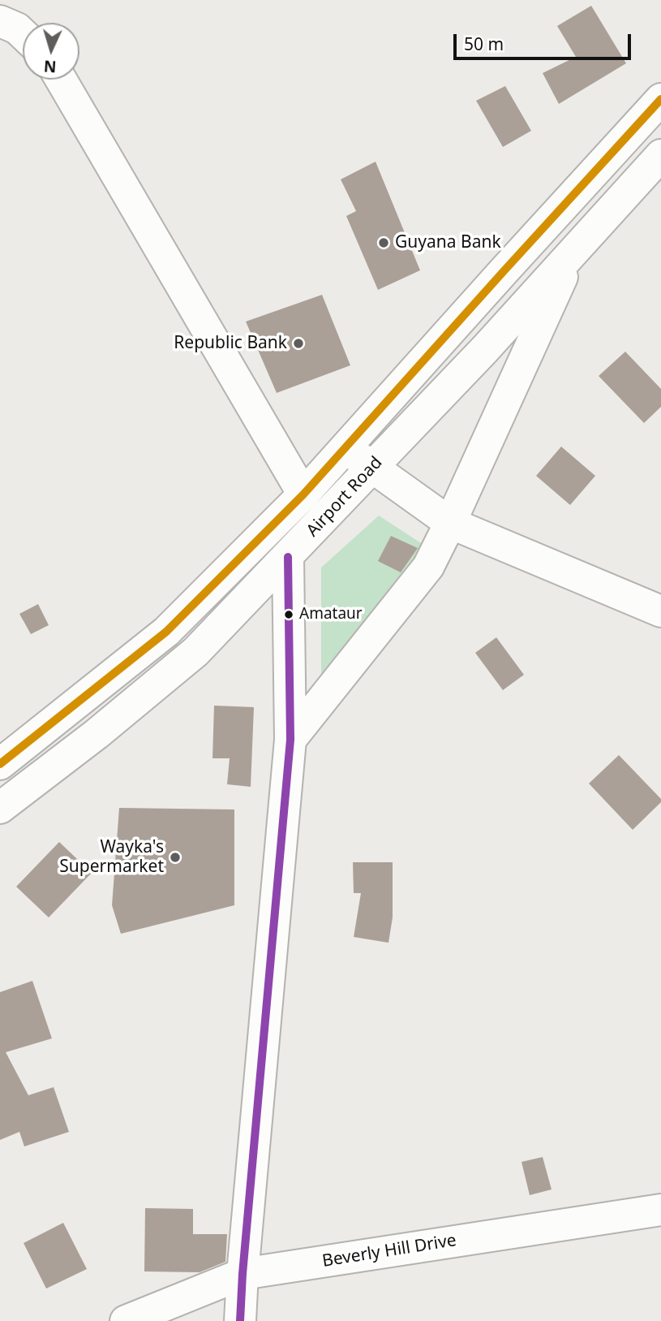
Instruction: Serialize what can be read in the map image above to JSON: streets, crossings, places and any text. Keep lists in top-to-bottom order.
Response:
{
  "streets": {
    "street": ["Airport Road", "Beverly Hill Drive"]
  },
  "places": [
    "Guyana Bank",
    "Republic Bank",
    "Amataur",
    "Wayka's Supermarket"
  ],
  "scale_bar": "50 m",
  "north": "bottom"
}
